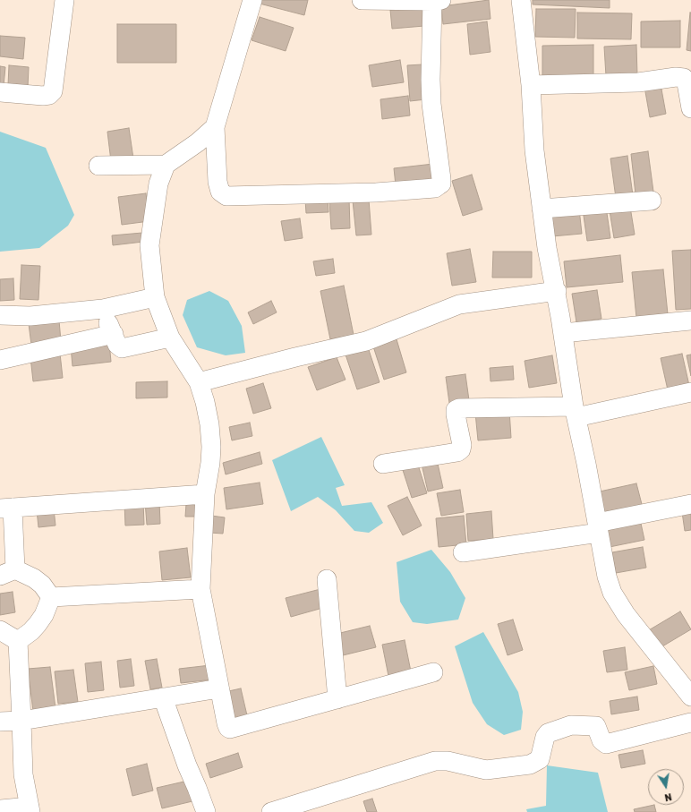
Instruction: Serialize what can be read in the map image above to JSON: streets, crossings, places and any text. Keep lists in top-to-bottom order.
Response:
{
  "north": "bottom"
}
